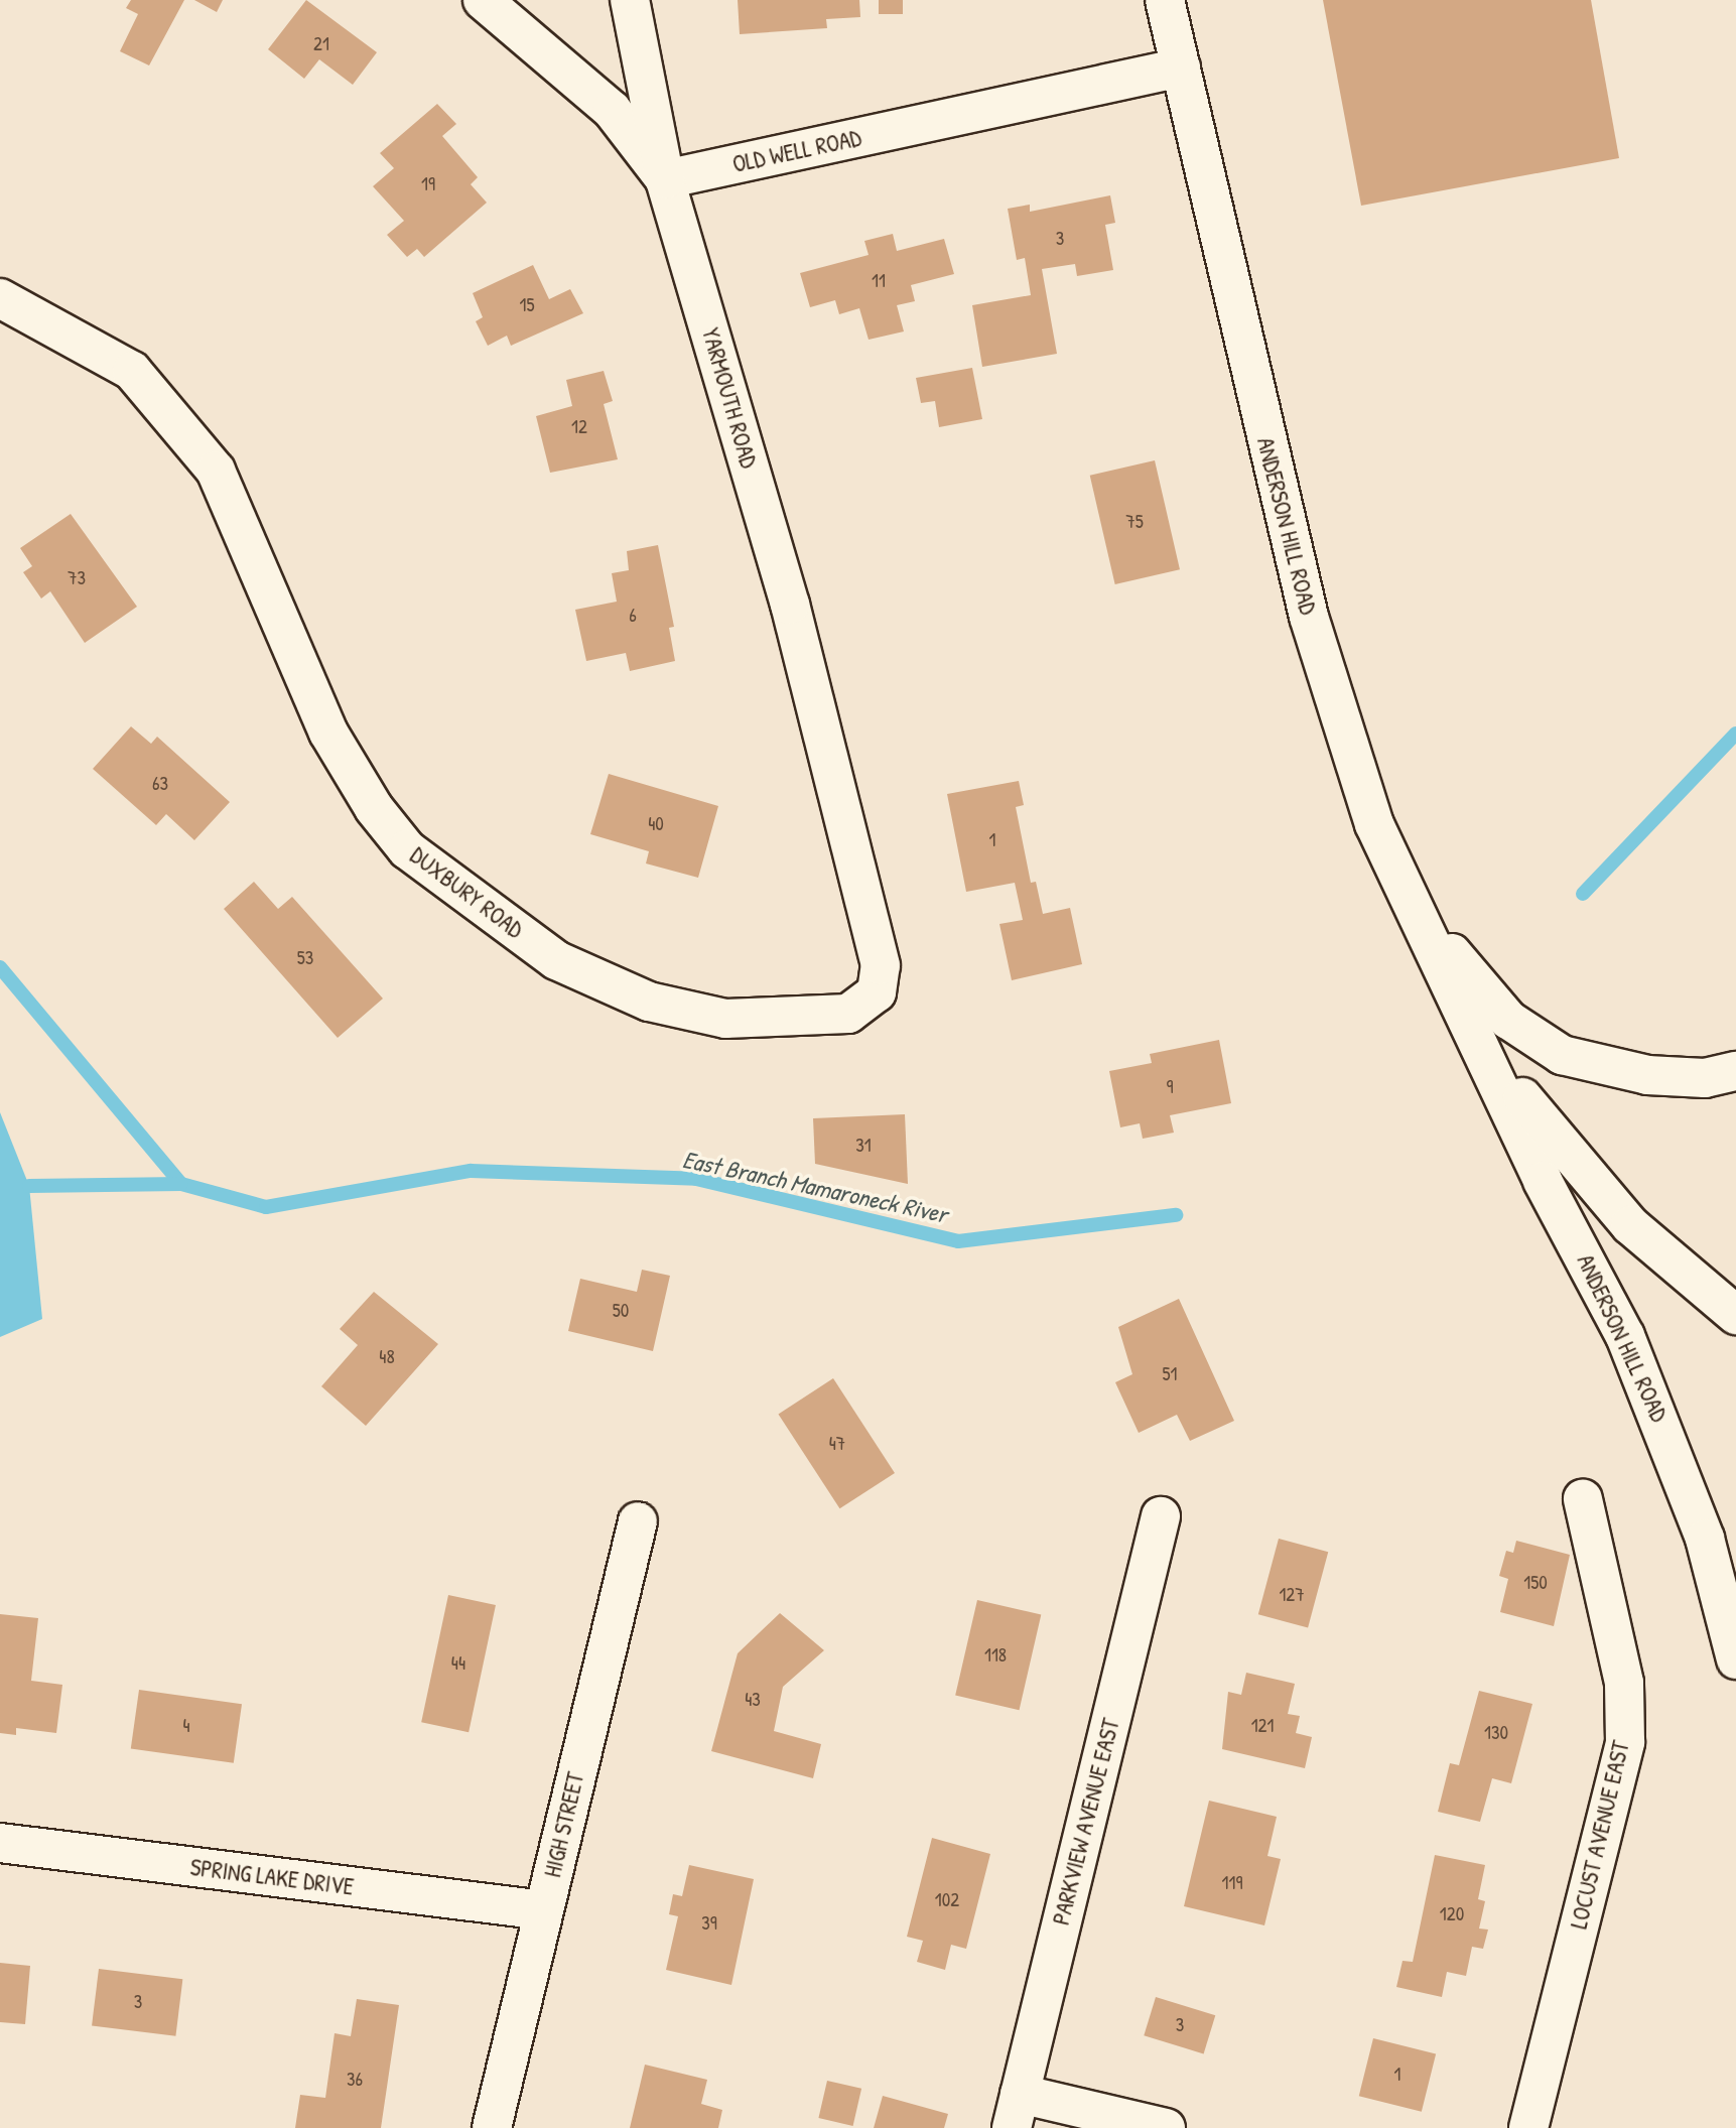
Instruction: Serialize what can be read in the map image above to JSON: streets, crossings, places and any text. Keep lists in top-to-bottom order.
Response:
{
  "streets": {
    "street": [
      "OLD WELL ROAD",
      "YARMOUTH ROAD",
      "ANDERSON HILL ROAD",
      "DUXBURY ROAD",
      "PARKVIEW AVENUE EAST",
      "HIGH STREET",
      "LOCUST AVENUE EAST",
      "SPRING LAKE DRIVE"
    ]
  },
  "crossings": [
    ["OLD WELL ROAD", "YARMOUTH ROAD"],
    ["OLD WELL ROAD", "ANDERSON HILL ROAD"],
    ["YARMOUTH ROAD", "DUXBURY ROAD"],
    ["HIGH STREET", "SPRING LAKE DRIVE"]
  ],
  "water": ["East Branch Mamaroneck River"],
  "house_numbers": [
    "21",
    "19",
    "3",
    "11",
    "15",
    "12",
    "75",
    "73",
    "6",
    "63",
    "40",
    "1",
    "53",
    "9",
    "31",
    "50",
    "48",
    "51",
    "47",
    "150",
    "127",
    "118",
    "44",
    "43",
    "4",
    "121",
    "130",
    "119",
    "102",
    "120",
    "39",
    "3",
    "3",
    "1",
    "36"
  ]
}
